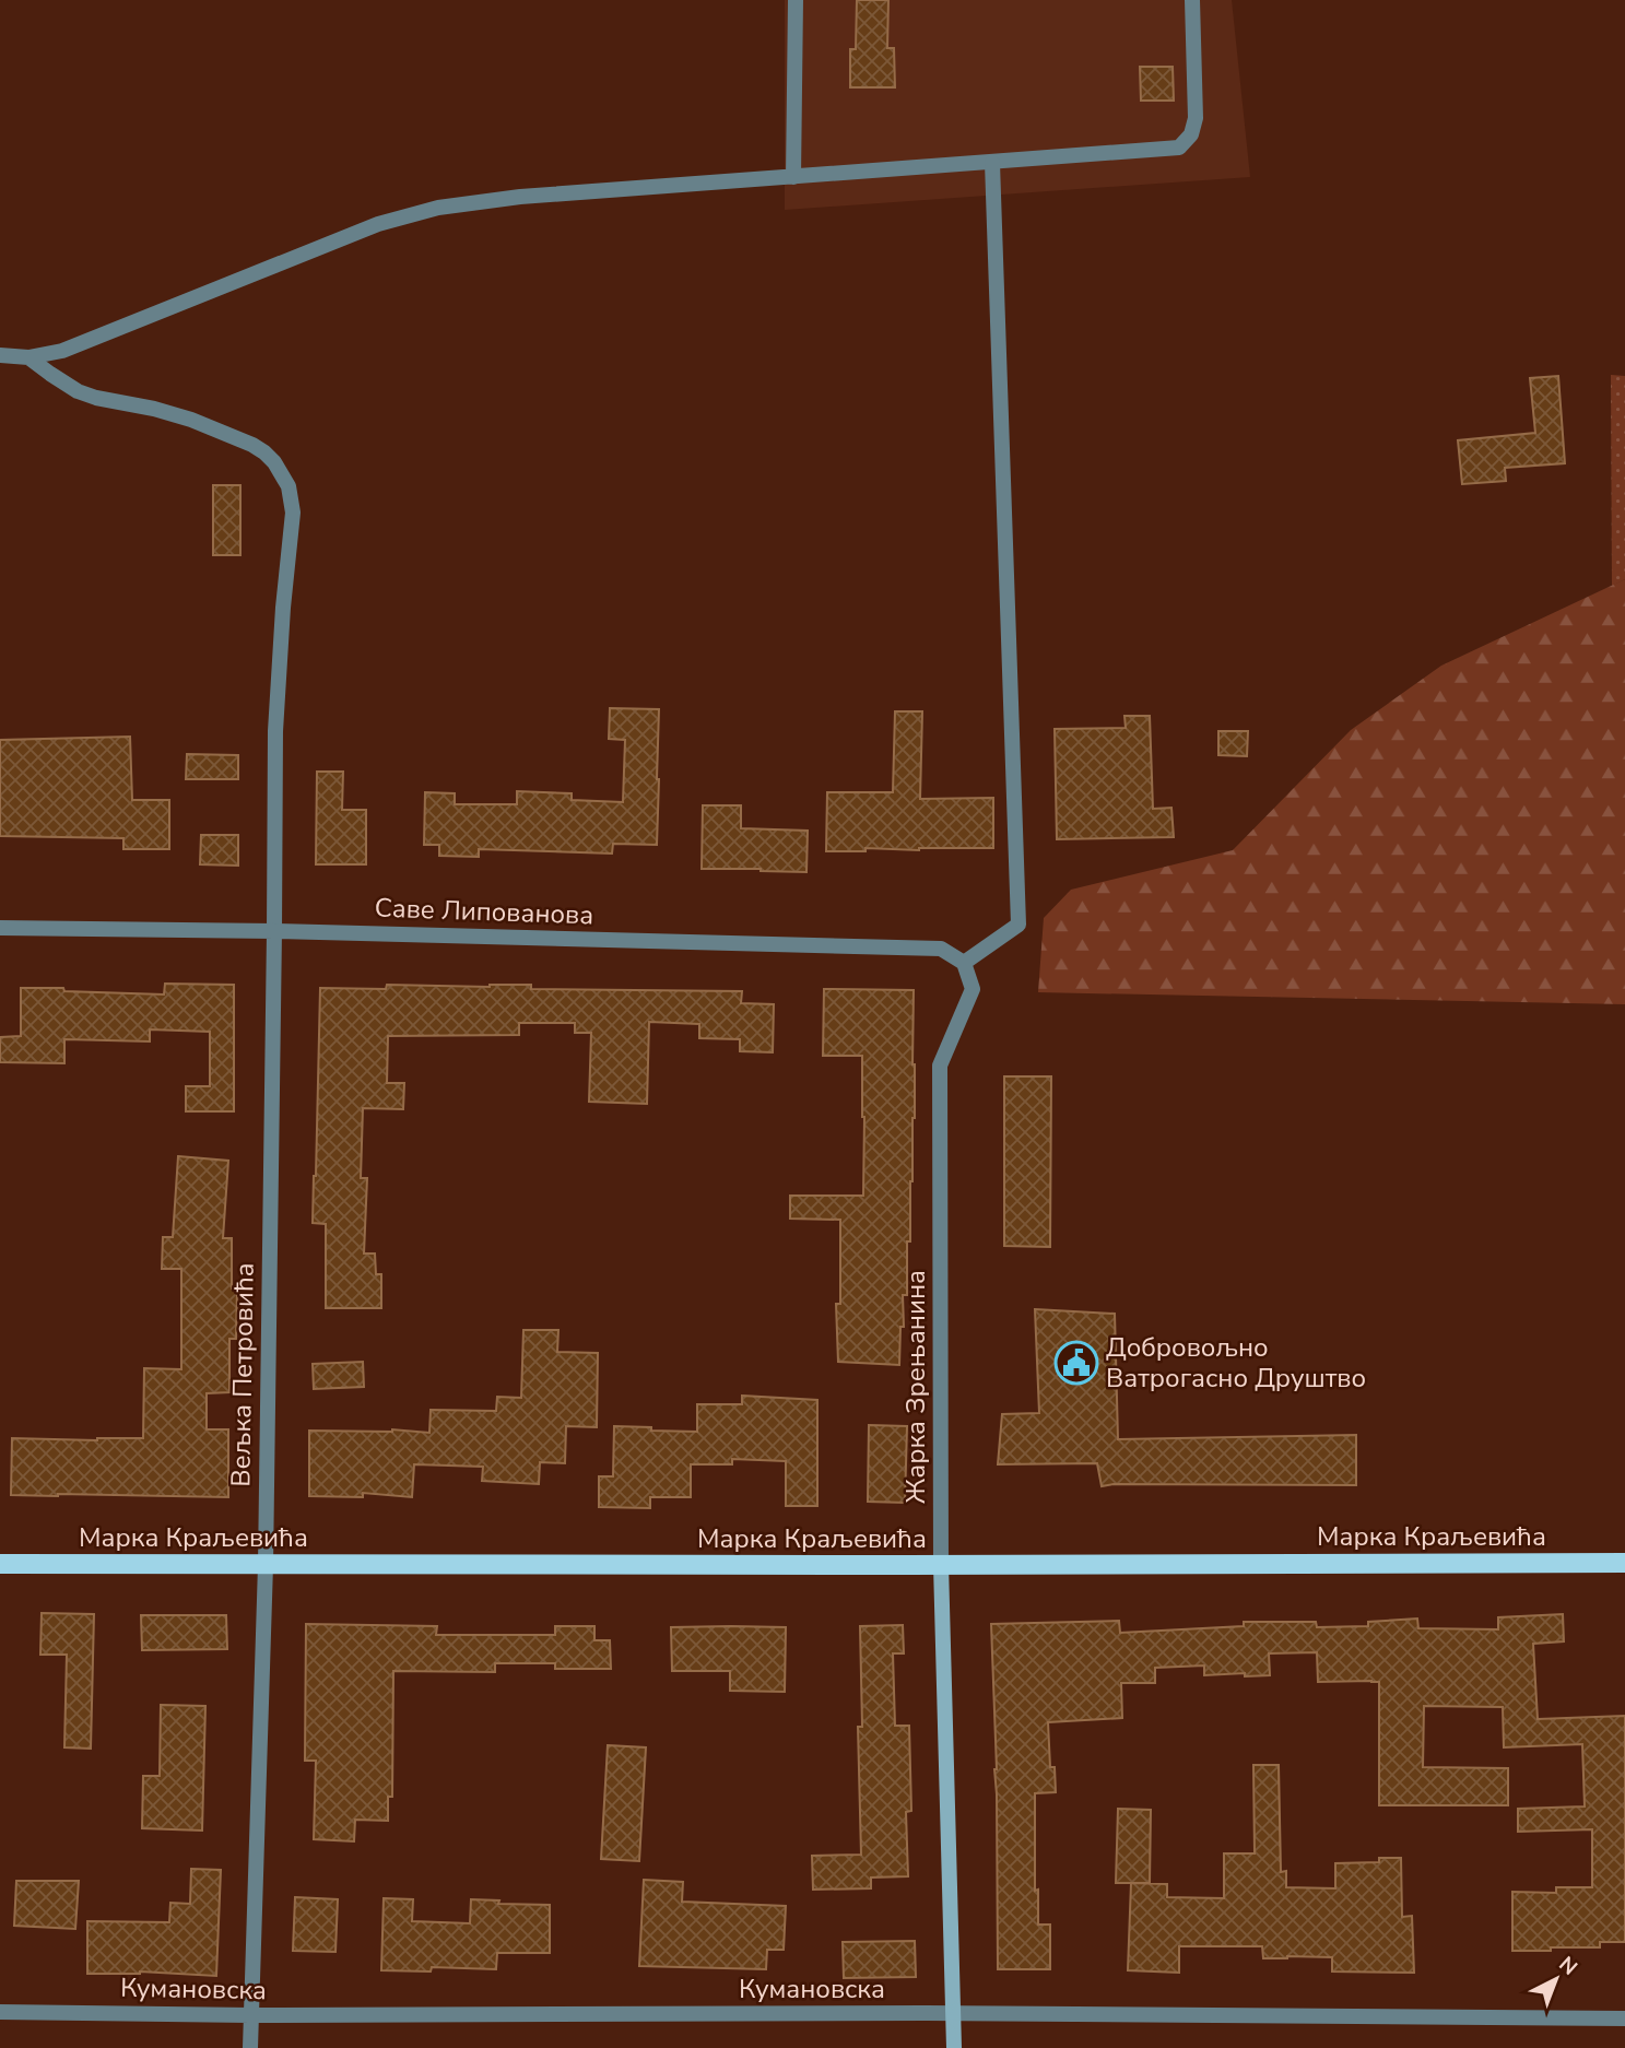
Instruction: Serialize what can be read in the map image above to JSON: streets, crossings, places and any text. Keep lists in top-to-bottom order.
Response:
{
  "streets": {
    "main road": ["Марка Краљевића"],
    "street": [
      "Саве Липованова",
      "Вељка Петровића",
      "Жарка Зрењанина",
      "Кумановска"
    ]
  },
  "crossings": [
    ["Саве Липованова", "Вељка Петровића"],
    ["Саве Липованова", "Жарка Зрењанина"],
    ["Вељка Петровића", "Марка Краљевића"],
    ["Вељка Петровића", "Кумановска"],
    ["Жарка Зрењанина", "Марка Краљевића"],
    ["Жарка Зрењанина", "Кумановска"]
  ],
  "places": {
    "public building": ["Добровољно Ватрогасно Друштво"]
  },
  "north": "top right"
}
